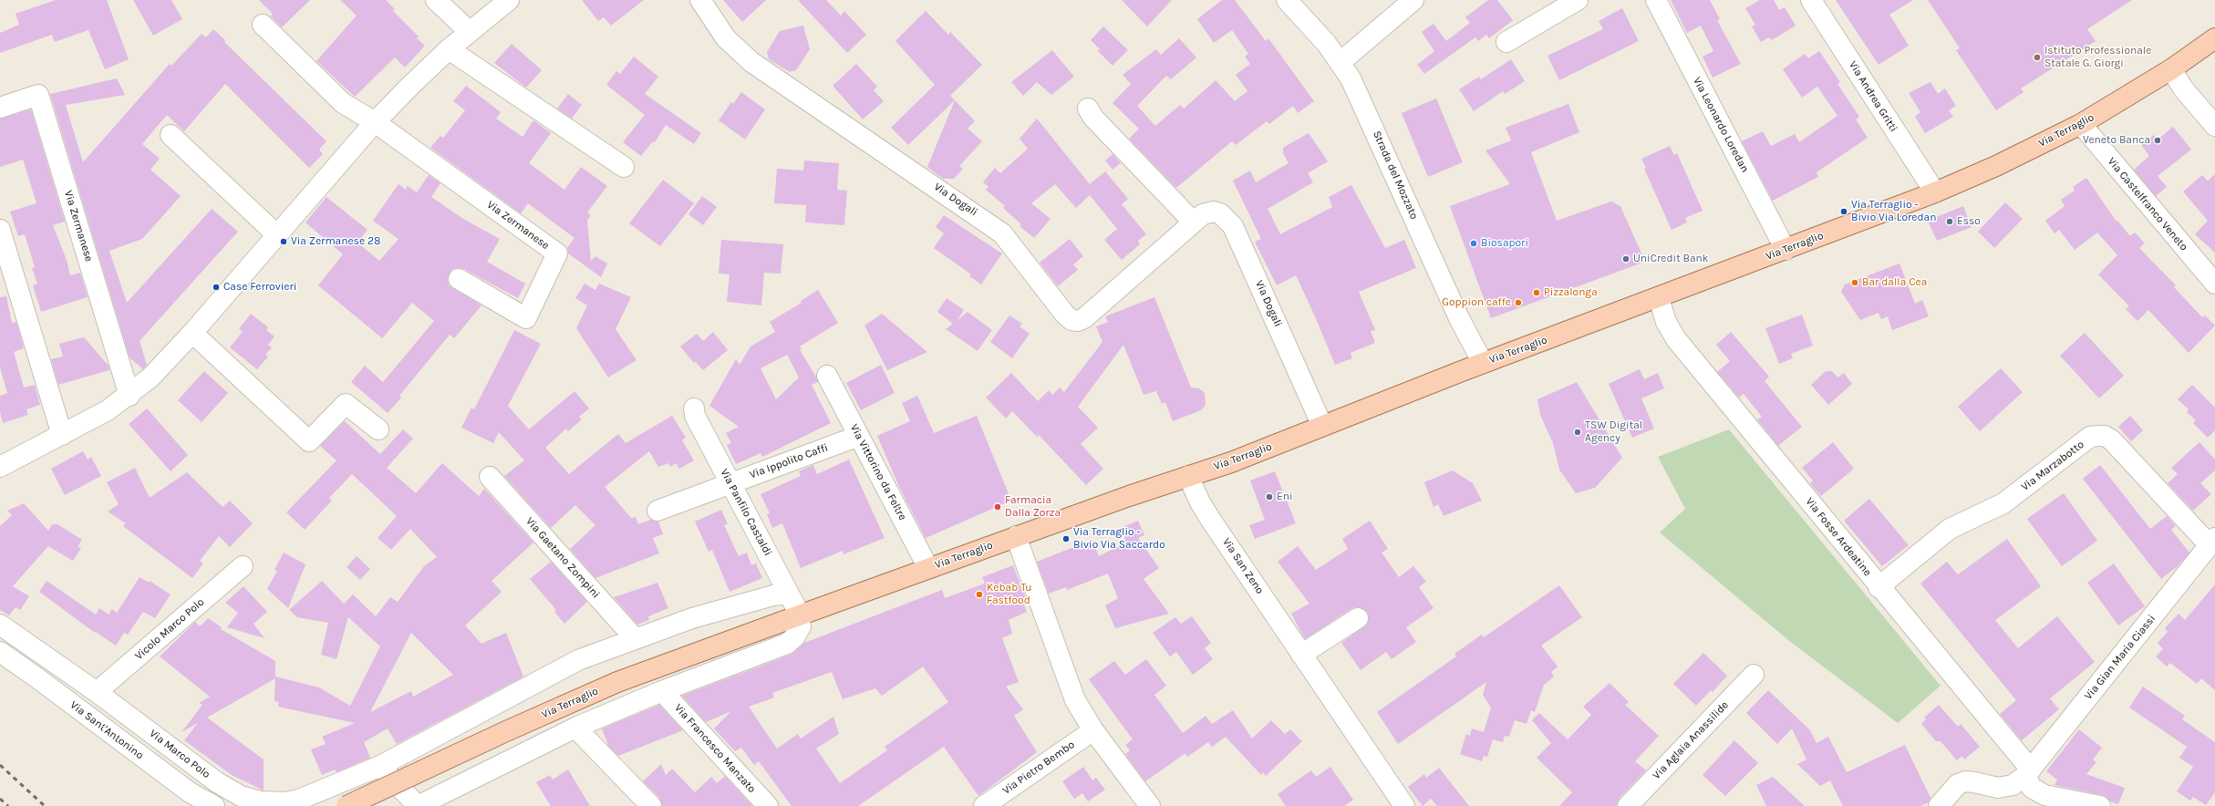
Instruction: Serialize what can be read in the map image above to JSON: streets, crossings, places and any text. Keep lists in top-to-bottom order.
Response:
{
  "streets": {
    "main road": ["Via Terraglio"],
    "street": [
      "Via Andrea Gritti",
      "Via Leonardo Loredan",
      "Strada del Mozzato",
      "Via Dogali",
      "Via Castelfranco Veneto",
      "Via Zermanese",
      "Via Ippolito Caffi",
      "Via Marzabotto",
      "Via Vittorino da Feltre",
      "Via Panfilo Castaldi",
      "Via Fosse Ardeatine",
      "Via Gaetano Zompini",
      "Via San Zeno",
      "Vicolo Marco Polo",
      "Via Gian Maria Ciassi",
      "Via Sant'Antonino",
      "Via Aglaia Anassilide",
      "Via Francesco Manzato",
      "Via Marco Polo",
      "Via Pietro Bembo"
    ]
  },
  "crossings": [
    ["Via Andrea Gritti", "Via Terraglio"],
    ["Via Leonardo Loredan", "Via Terraglio"],
    ["Via Terraglio", "Strada del Mozzato"],
    ["Via Terraglio", "Via Dogali"],
    ["Via Terraglio", "Via Castelfranco Veneto"],
    ["Via Terraglio", "Via Vittorino da Feltre"],
    ["Via Terraglio", "Via Panfilo Castaldi"],
    ["Via Terraglio", "Via Fosse Ardeatine"],
    ["Via Terraglio", "Via San Zeno"],
    ["Via Ippolito Caffi", "Via Vittorino da Feltre"],
    ["Via Ippolito Caffi", "Via Panfilo Castaldi"],
    ["Via Marzabotto", "Via Fosse Ardeatine"],
    ["Via Marzabotto", "Via Gian Maria Ciassi"],
    ["Via Fosse Ardeatine", "Via Gian Maria Ciassi"],
    ["Vicolo Marco Polo", "Via Marco Polo"]
  ],
  "places": [
    "Istituto Professionale Statale G. Giorgi",
    "Veneto Banca",
    "Via Terraglio - Bivio Via Loredan",
    "Esso",
    "Via Zermanese 28",
    "Biosapori",
    "UniCredit Bank",
    "Bar dalla Cea",
    "Case Ferrovieri",
    "Pizzalonga",
    "Goppion caffe",
    "TSW Digital Agency",
    "Eni",
    "Farmacia Dalla Zorza",
    "Via Terraglio - Bivio Via Saccardo",
    "Kebab Tu Fastfood"
  ]
}
